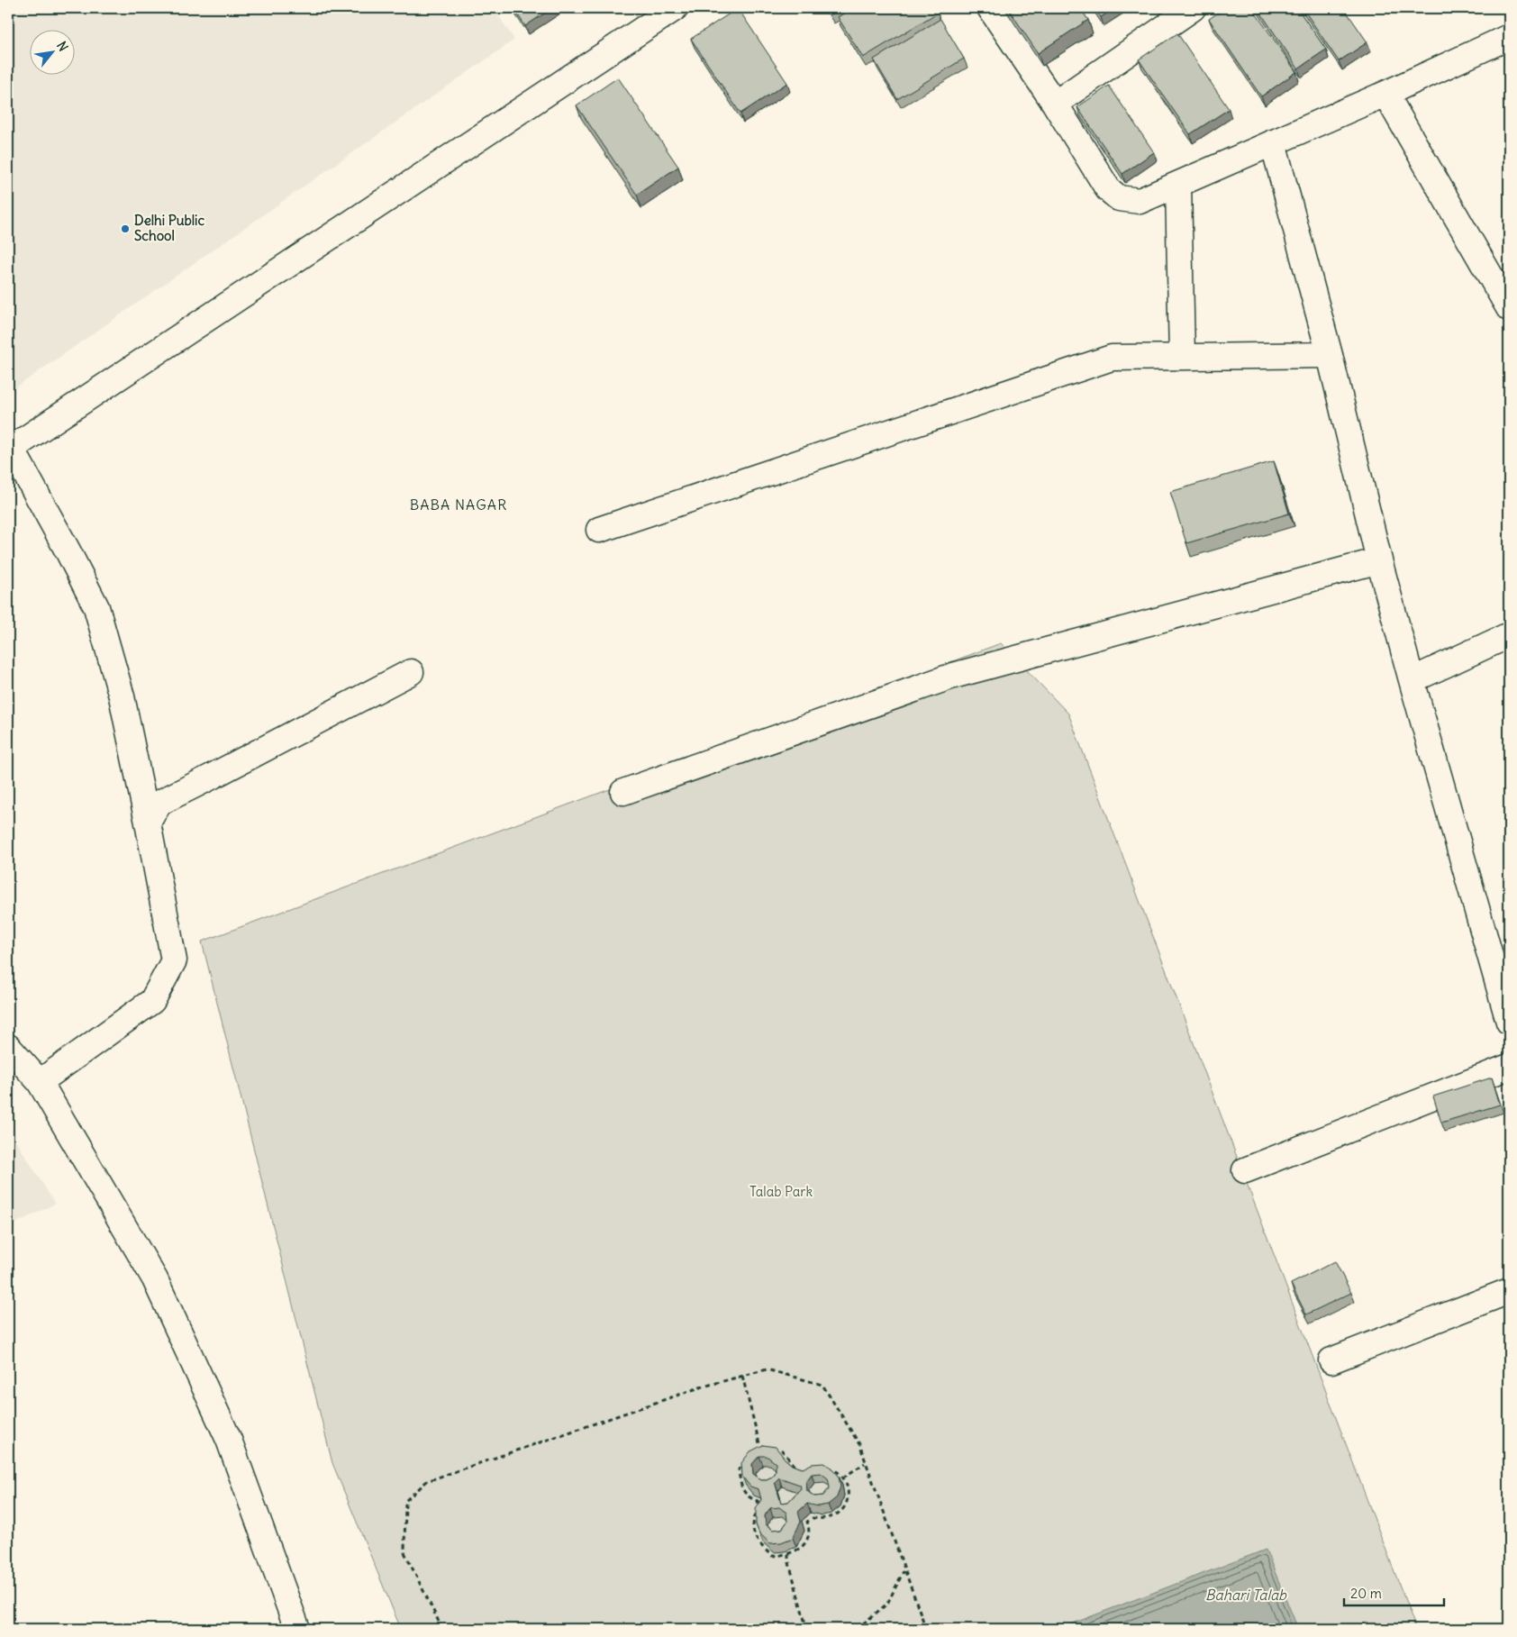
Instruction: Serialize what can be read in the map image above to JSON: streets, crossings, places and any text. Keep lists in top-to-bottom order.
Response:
{
  "districts": ["BABA NAGAR"],
  "water": ["Bahari Talab"],
  "parks": ["Talab Park"],
  "places": ["Delhi Public School"],
  "scale_bar": "20 m",
  "north": "top right"
}
